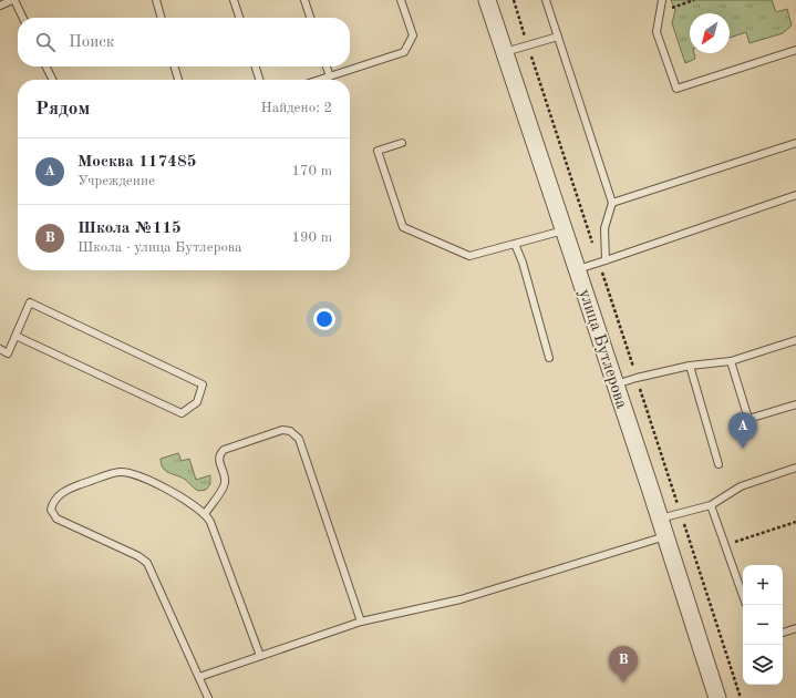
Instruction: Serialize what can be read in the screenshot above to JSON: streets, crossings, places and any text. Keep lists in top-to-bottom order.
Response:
{
  "streets": {
    "street": ["улица Бутлерова"]
  },
  "north": "bottom left",
  "page": {
    "search": "Поиск",
    "heading": ["Рядом", "Найдено: 2"],
    "list": [
      {
        "mark": "A",
        "name": "Москва 117485",
        "note": "Учреждение",
        "value": "170 m"
      },
      {
        "mark": "B",
        "name": "Школа №115",
        "note": "Школа · улица Бутлерова",
        "value": "190 m"
      }
    ],
    "pins": ["A", "B"],
    "map_buttons": ["+", "−"]
  }
}
